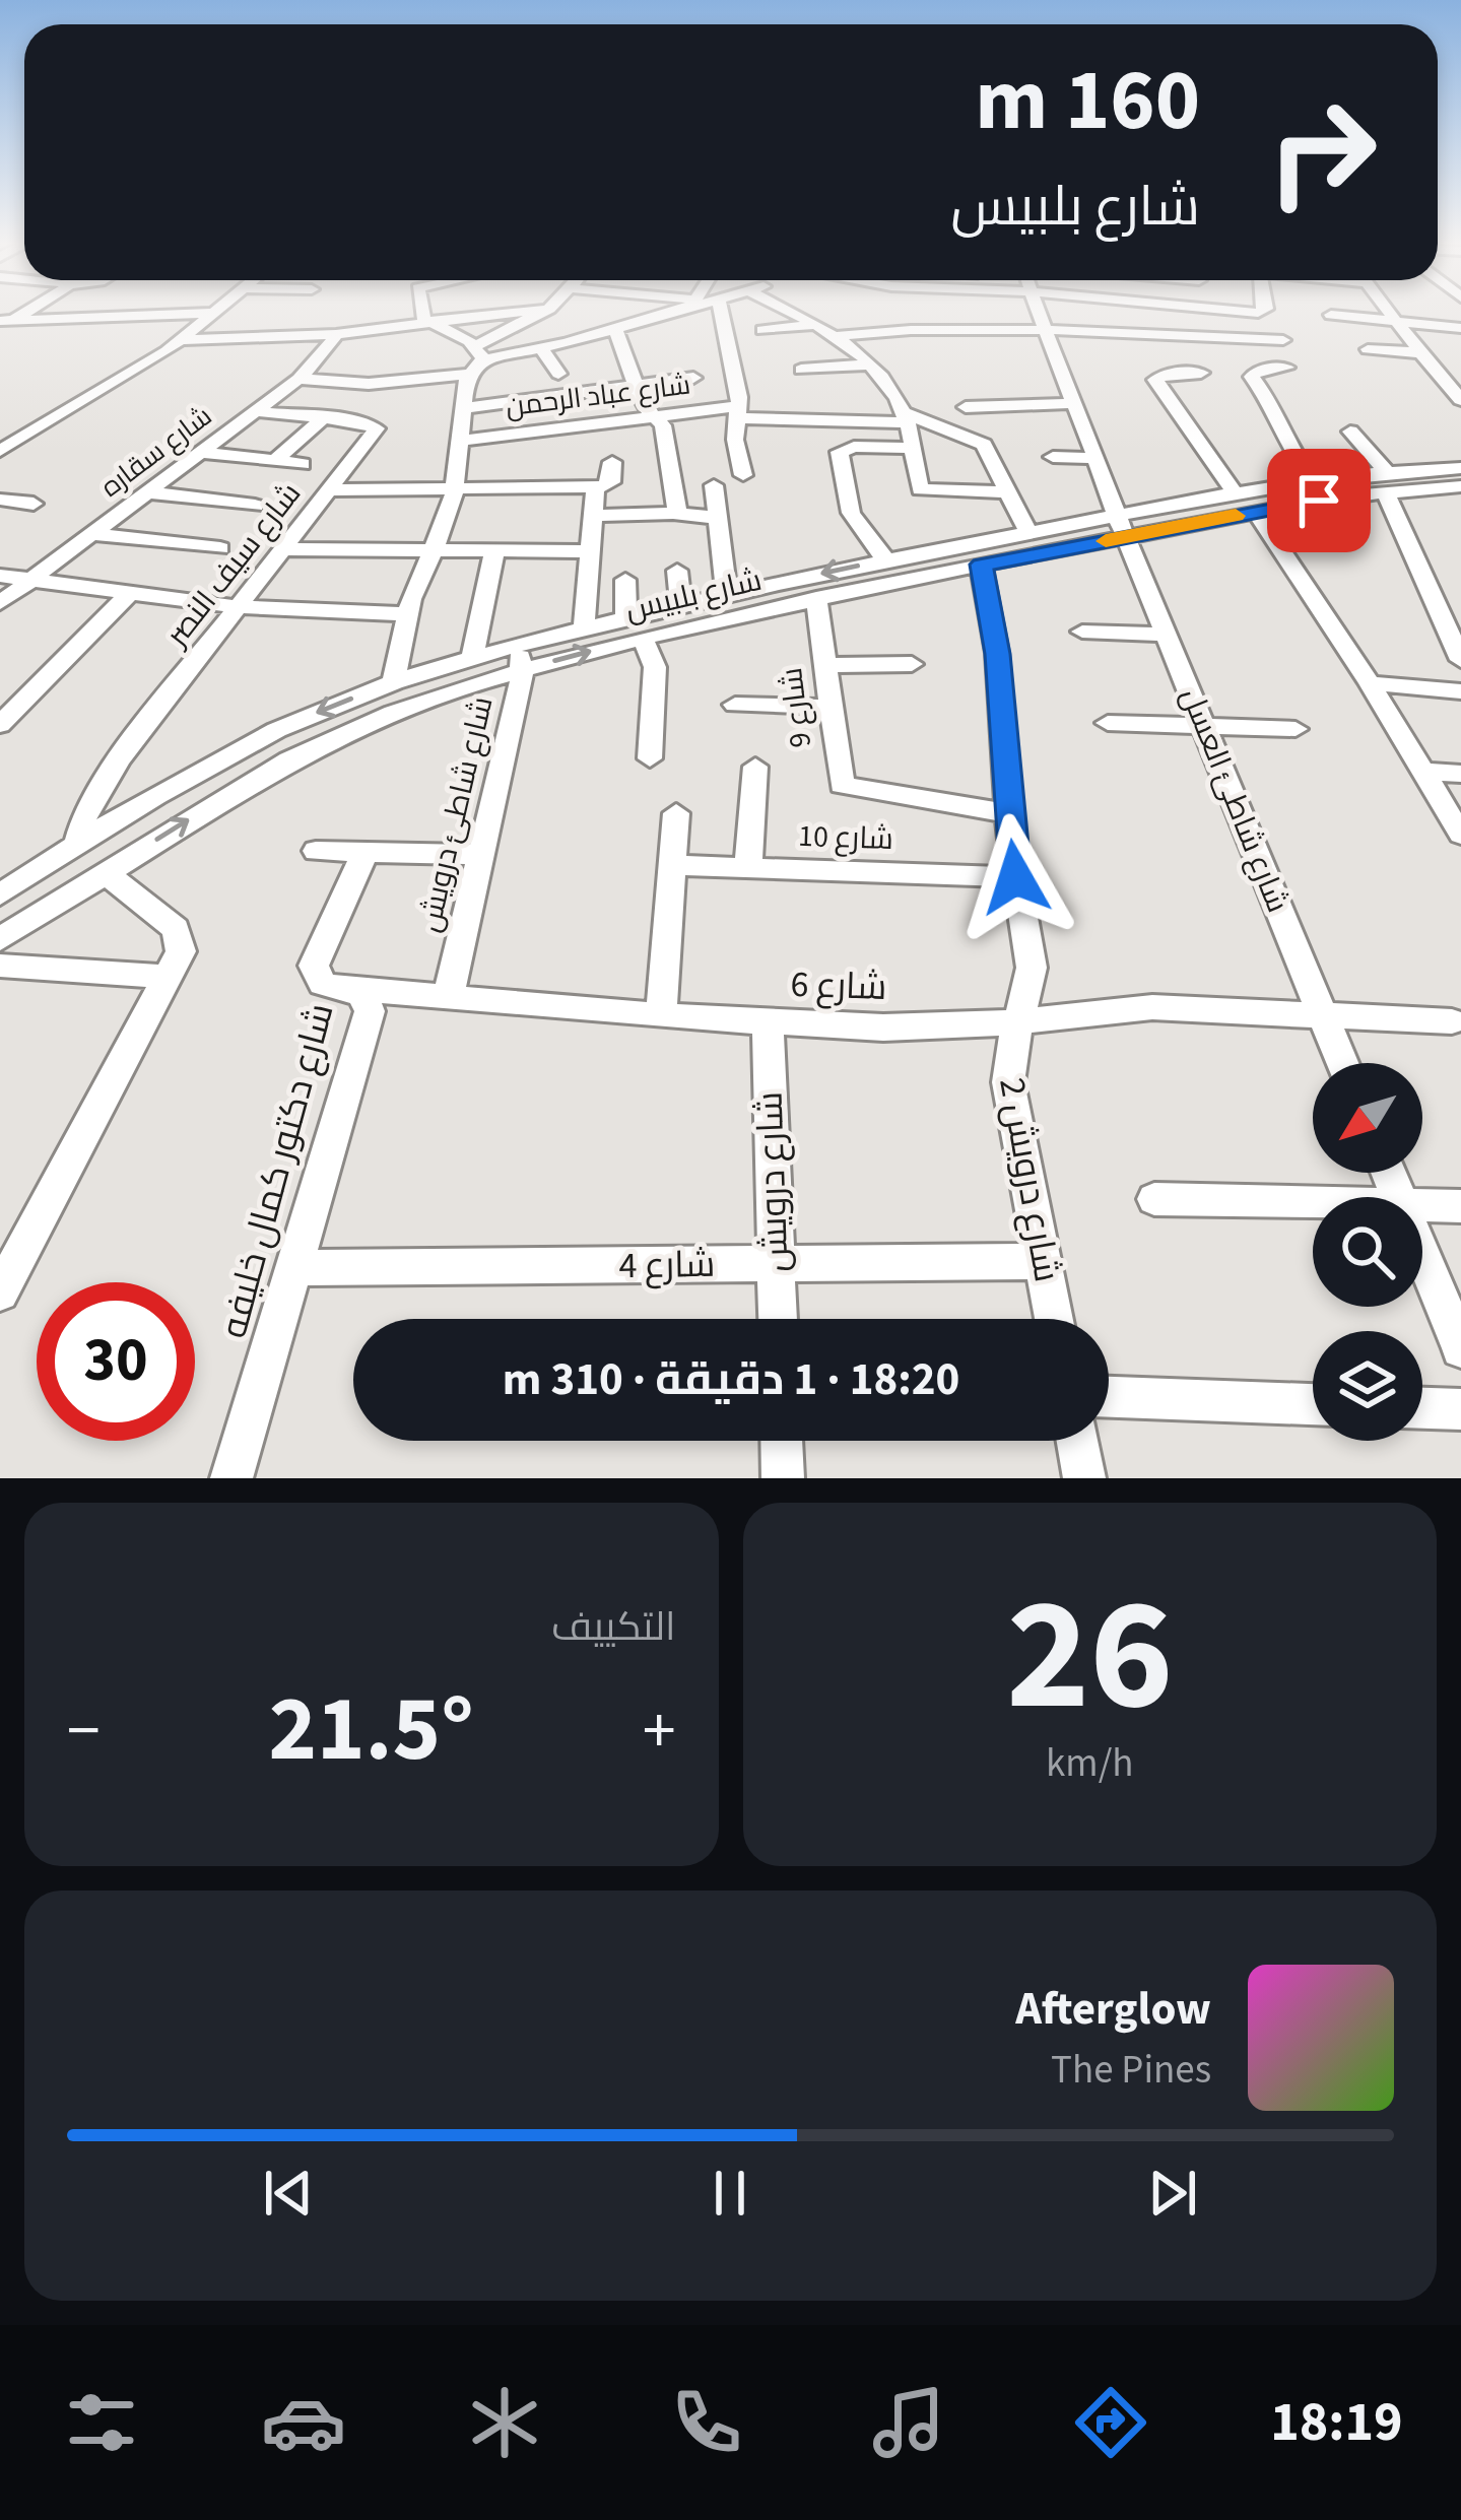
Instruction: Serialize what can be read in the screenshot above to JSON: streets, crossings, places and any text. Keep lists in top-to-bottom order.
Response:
{
  "streets": {
    "street": [
      "شارع عباد الرحمن",
      "شارع سقاره",
      "شارع سيف النصر",
      "شارع بلبيس",
      "شارع 9",
      "شارع شاطئ العسل",
      "شارع شاطئ درويش",
      "شارع 10",
      "شارع 6",
      "شارع دكتور كمال خليفه",
      "شارع درويش 2",
      "شارع درويش",
      "شارع 4"
    ]
  },
  "crossings": [
    ["شارع سيف النصر", "شارع بلبيس"],
    ["شارع بلبيس", "شارع 9"],
    ["شارع بلبيس", "شارع شاطئ العسل"],
    ["شارع بلبيس", "شارع شاطئ درويش"],
    ["شارع بلبيس", "شارع درويش 2"],
    ["شارع 9", "شارع درويش 2"],
    ["شارع شاطئ العسل", "شارع 6"],
    ["شارع شاطئ درويش", "شارع 6"],
    ["شارع 10", "شارع درويش 2"],
    ["شارع 6", "شارع دكتور كمال خليفه"],
    ["شارع 6", "شارع درويش 2"],
    ["شارع 6", "شارع درويش"],
    ["شارع دكتور كمال خليفه", "شارع 4"],
    ["شارع درويش 2", "شارع 4"],
    ["شارع درويش", "شارع 4"]
  ],
  "north": "bottom left",
  "page": {
    "turn": ["160 m", "شارع بلبيس"],
    "limit": "30",
    "trip": "18:20 · 1 دقيقة · 310 m",
    "tile": [
      ["26", "km/h"],
      "التكييف"
    ],
    "heat": ["−", "21.5°", "+"],
    "song": ["Afterglow", "The Pines"],
    "tabs": "18:19"
  }
}
